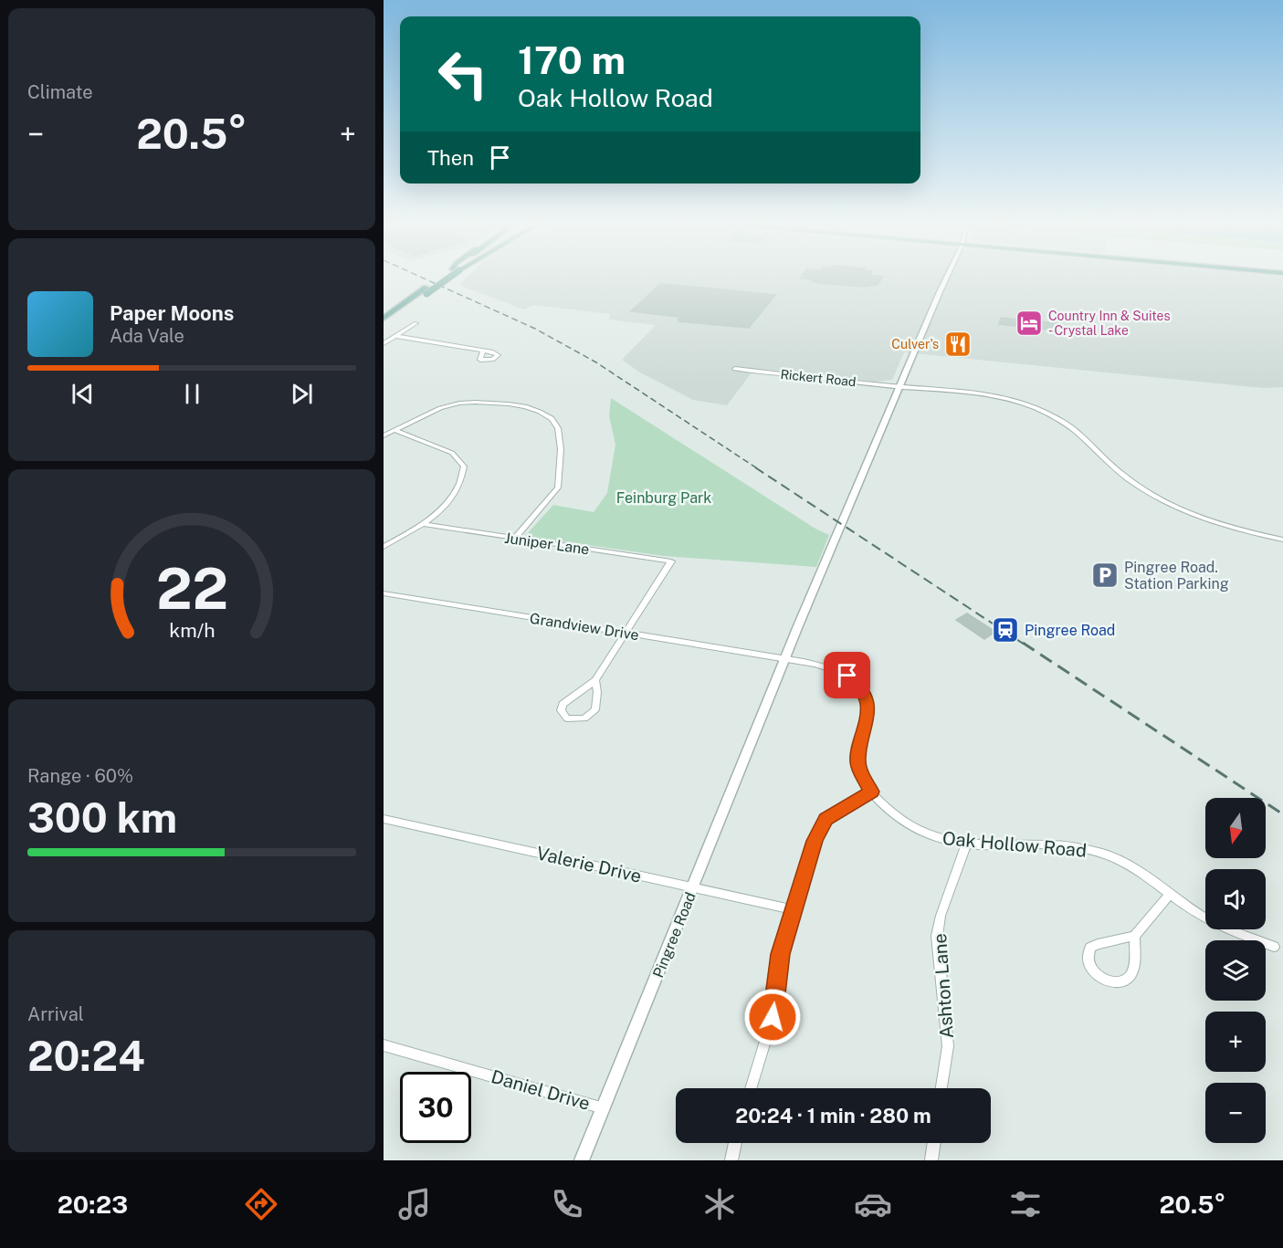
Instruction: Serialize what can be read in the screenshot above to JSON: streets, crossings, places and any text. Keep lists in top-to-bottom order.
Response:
{
  "streets": {
    "street": [
      "Rickert Road",
      "Juniper Lane",
      "Grandview Drive",
      "Oak Hollow Road",
      "Valerie Drive",
      "Pingree Road",
      "Ashton Lane",
      "Daniel Drive"
    ]
  },
  "crossings": [
    ["Rickert Road", "Pingree Road"],
    ["Juniper Lane", "Grandview Drive"],
    ["Grandview Drive", "Oak Hollow Road"],
    ["Grandview Drive", "Pingree Road"],
    ["Oak Hollow Road", "Pingree Road"],
    ["Oak Hollow Road", "Ashton Lane"],
    ["Valerie Drive", "Pingree Road"],
    ["Pingree Road", "Daniel Drive"]
  ],
  "parks": ["Feinburg Park"],
  "places": {
    "hotel": ["Country Inn & Suites - Crystal Lake"],
    "restaurant": ["Culver's"],
    "parking": ["Pingree Road. Station Parking"],
    "station": ["Pingree Road"]
  },
  "north": "bottom",
  "page": {
    "tile": [
      "Climate",
      ["Range · 60%", "300 km"],
      ["Arrival", "20:24"]
    ],
    "turn": ["170 m", "Oak Hollow Road"],
    "heat": ["−", "20.5°", "+"],
    "then": "Then",
    "song": ["Paper Moons", "Ada Vale"],
    "map_buttons": ["+", "−"],
    "limit": "30",
    "trip": "20:24 · 1 min · 280 m",
    "tabs": ["20:23", "20.5°"],
    "gauge": ["22", "km/h"]
  }
}
